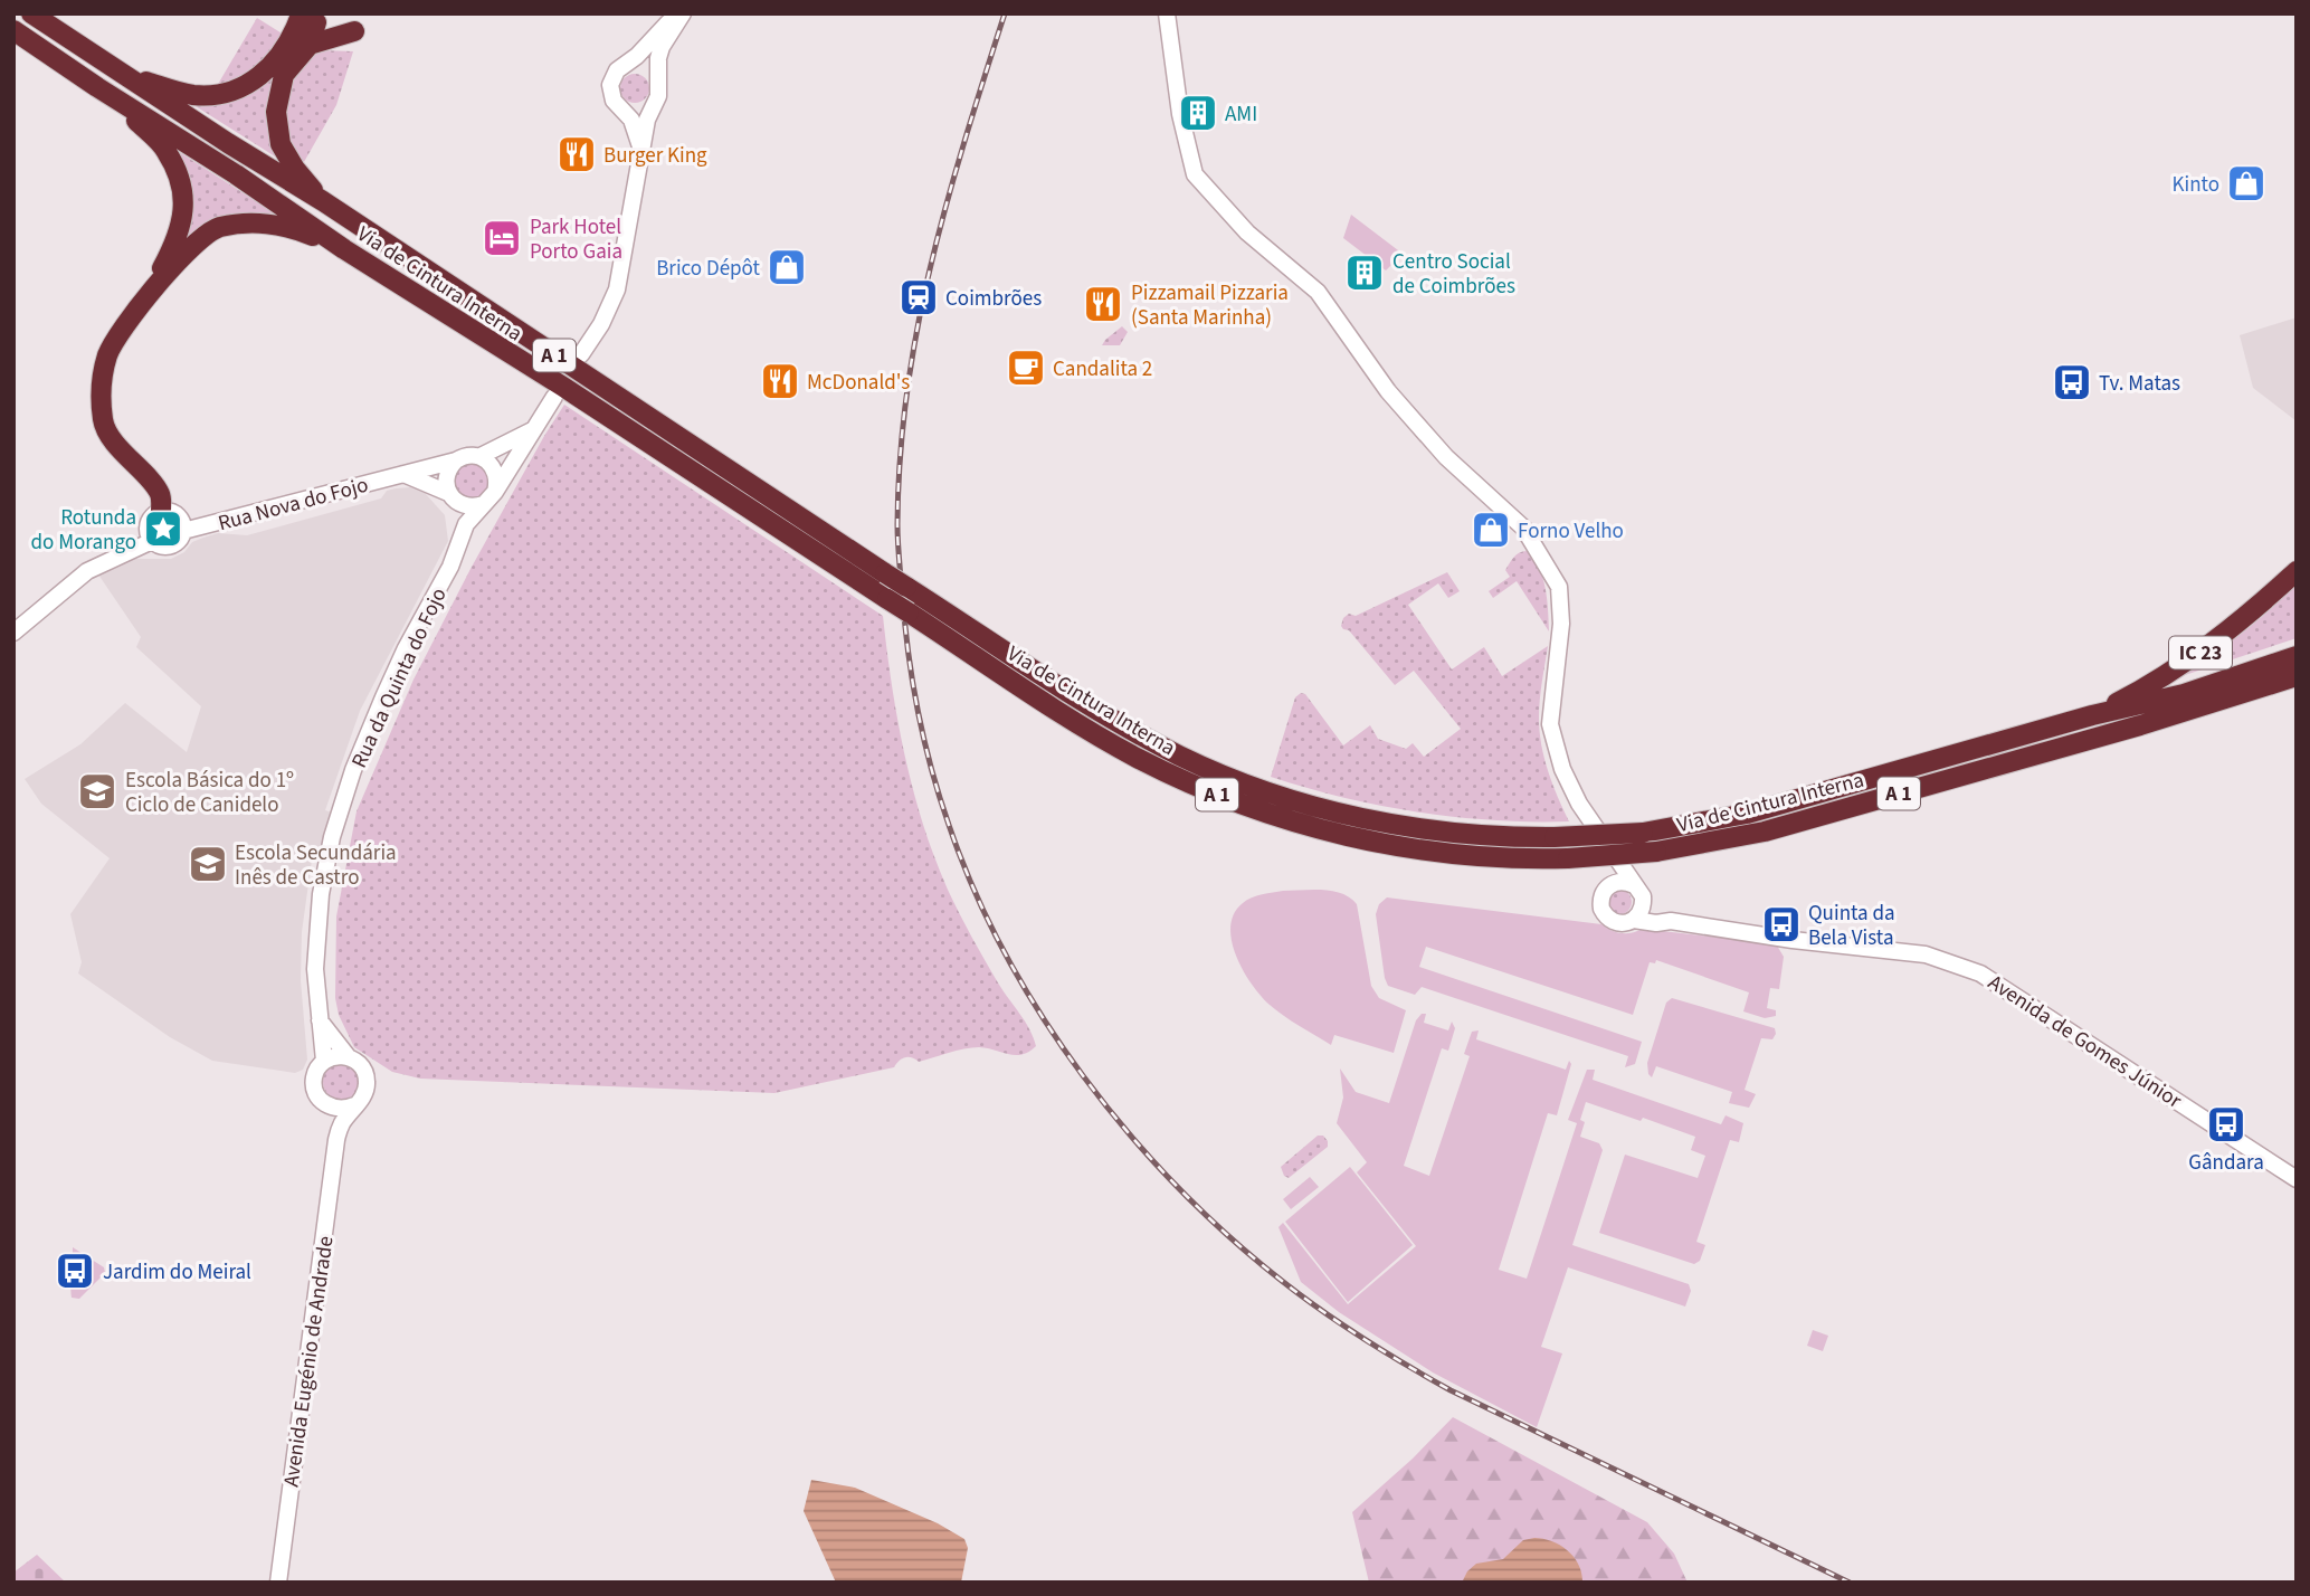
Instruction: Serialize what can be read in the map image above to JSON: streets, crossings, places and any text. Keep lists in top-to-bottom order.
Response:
{
  "streets": {
    "highway": ["Via de Cintura Interna", "A 1", "IC 23"],
    "main road": [
      "Rua Nova do Fojo",
      "Rua da Quinta do Fojo",
      "Avenida de Gomes Júnior",
      "Avenida Eugénio de Andrade"
    ]
  },
  "crossings": [
    ["Via de Cintura Interna", "A 1"],
    ["Via de Cintura Interna", "IC 23"],
    ["A 1", "IC 23"],
    ["Rua Nova do Fojo", "Rua da Quinta do Fojo"],
    ["Rua da Quinta do Fojo", "Avenida Eugénio de Andrade"]
  ],
  "places": {
    "building": ["AMI", "Centro Social de Coimbrões"],
    "restaurant": ["Burger King", "Pizzamail Pizzaria (Santa Marinha)", "McDonald's"],
    "shop": ["Kinto", "Brico Dépôt", "Forno Velho"],
    "hotel": ["Park Hotel Porto Gaia"],
    "station": ["Coimbrões"],
    "cafe": ["Candalita 2"],
    "bus stop": [
      "Tv. Matas",
      "Quinta da Bela Vista",
      "Gândara",
      "Jardim do Meiral"
    ],
    "place": ["Rotunda do Morango"],
    "school or university": ["Escola Básica do 1º Ciclo de Canidelo", "Escola Secundária Inês de Castro"]
  }
}
